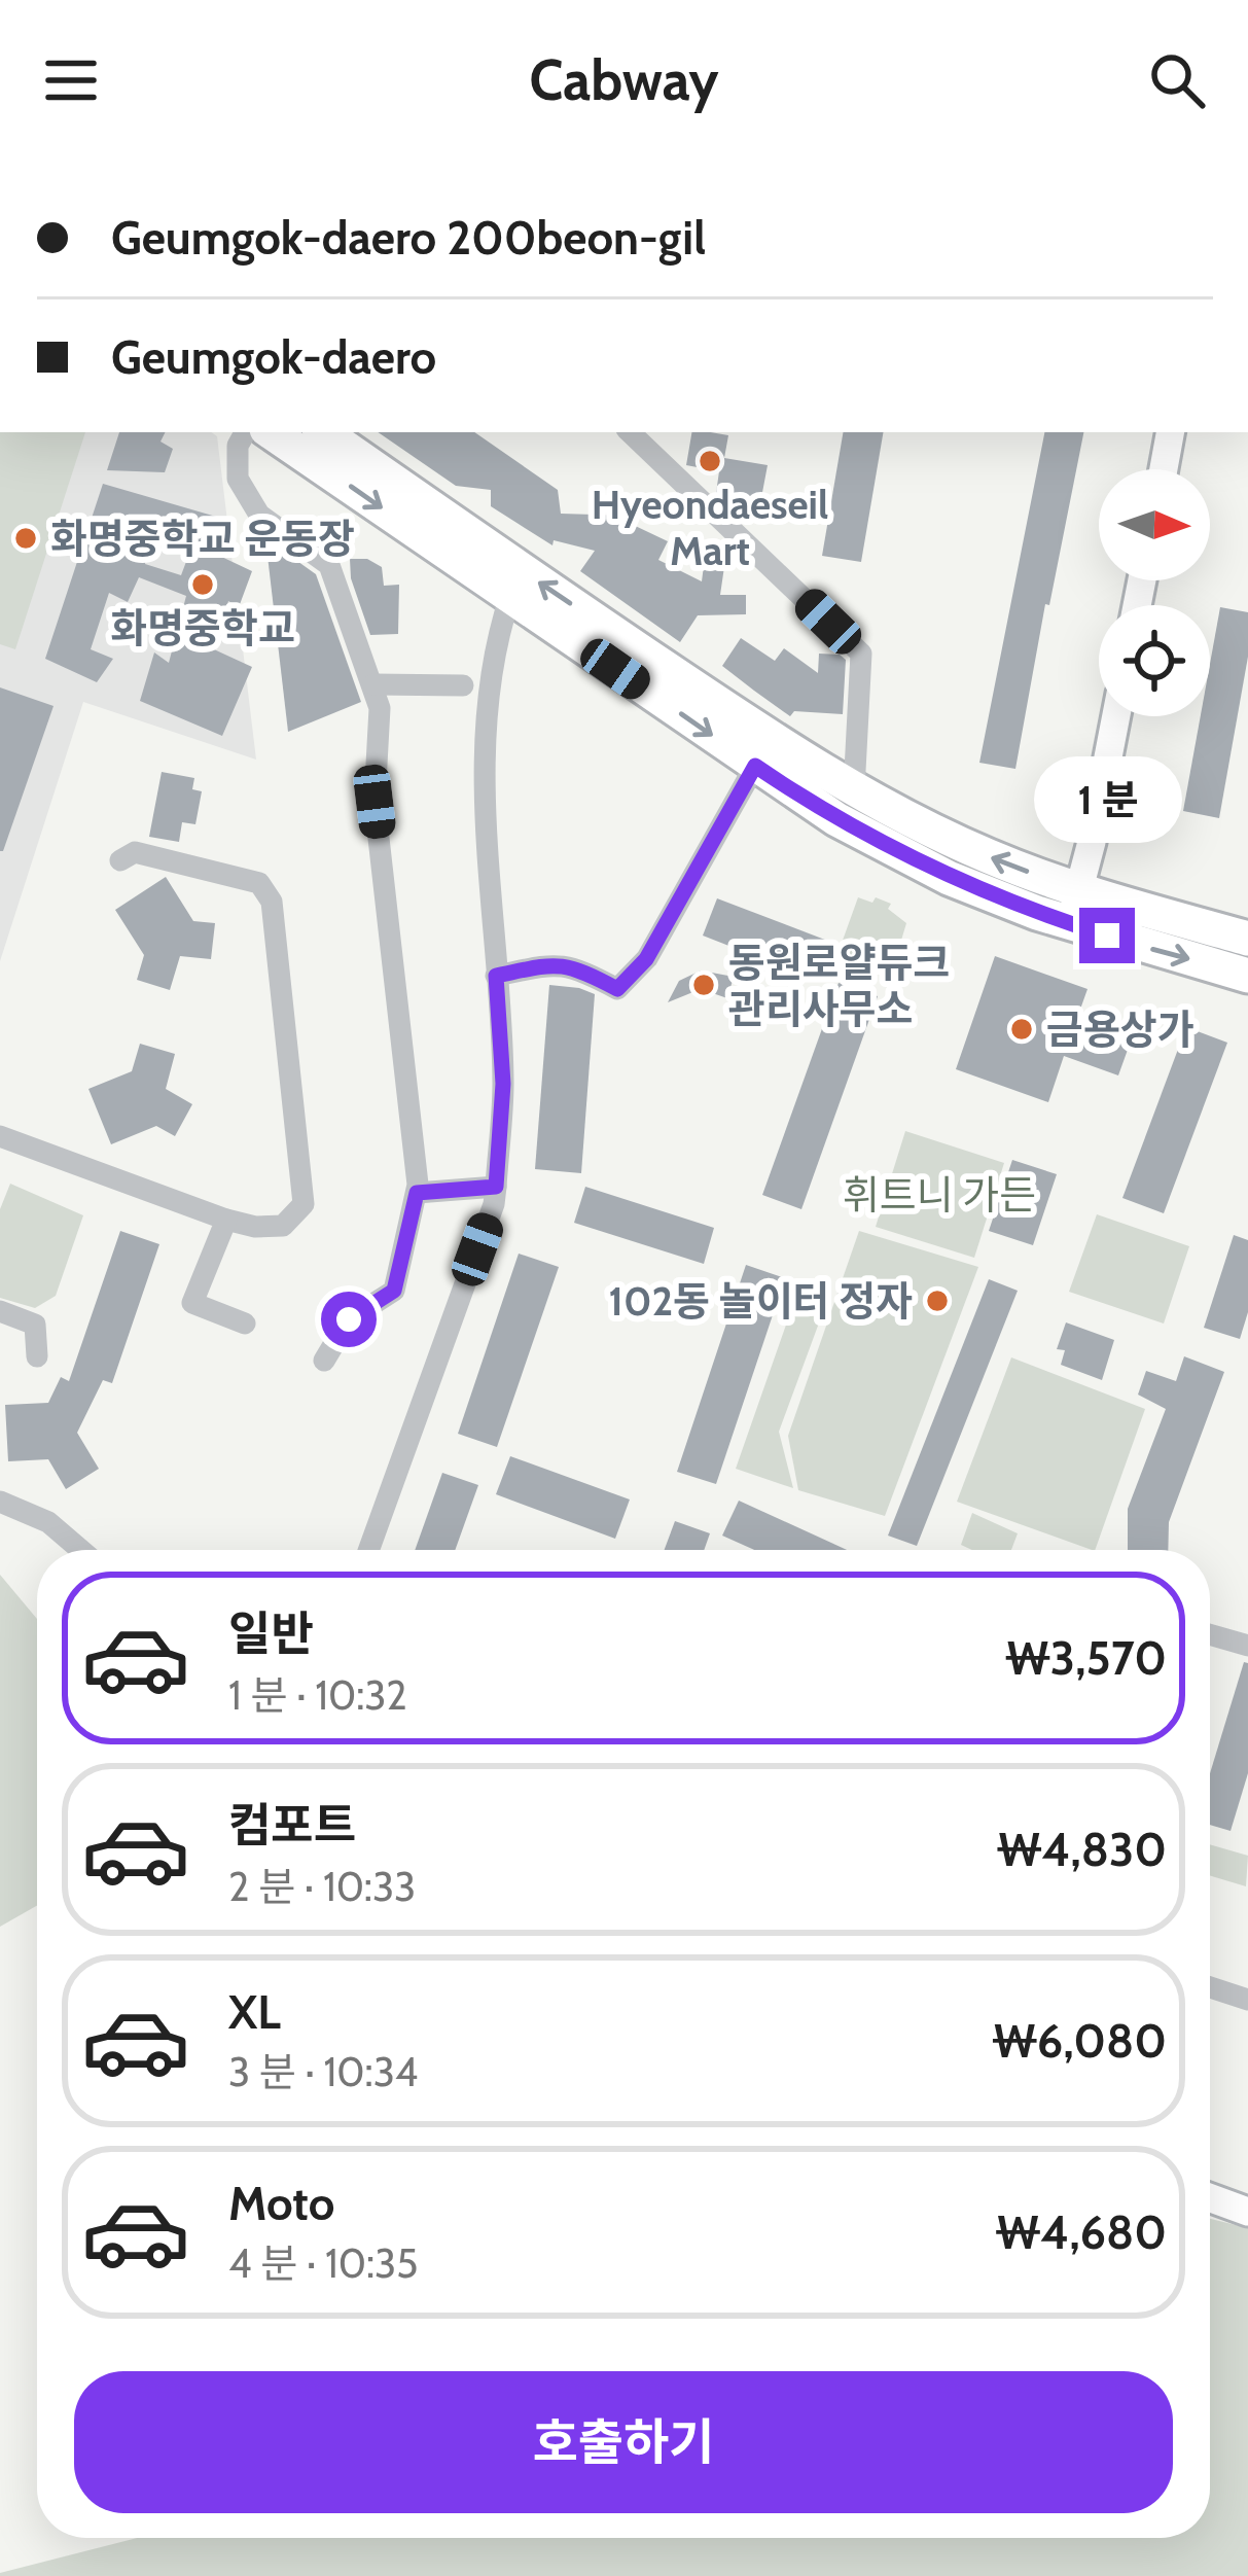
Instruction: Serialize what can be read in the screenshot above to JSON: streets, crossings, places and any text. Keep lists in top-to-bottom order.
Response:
{
  "parks": ["휘트니 가든"],
  "places": [
    "Hyeondaeseil Mart",
    "화명중학교 운동장",
    "화명중학교",
    "동원로얄듀크 관리사무소",
    "금용상가",
    "102동 놀이터 정자"
  ],
  "north": "right",
  "page": {
    "header": "Cabway",
    "banner": ["Geumgok-daero 200beon-gil", "Geumgok-daero"],
    "bubble": "1 분",
    "list": [
      {
        "name": "일반",
        "note": "1 분 · 10:32",
        "value": "₩3,570"
      },
      {
        "name": "컴포트",
        "note": "2 분 · 10:33",
        "value": "₩4,830"
      },
      {
        "name": "XL",
        "note": "3 분 · 10:34",
        "value": "₩6,080"
      },
      {
        "name": "Moto",
        "note": "4 분 · 10:35",
        "value": "₩4,680"
      }
    ],
    "buttons": "호출하기"
  }
}
